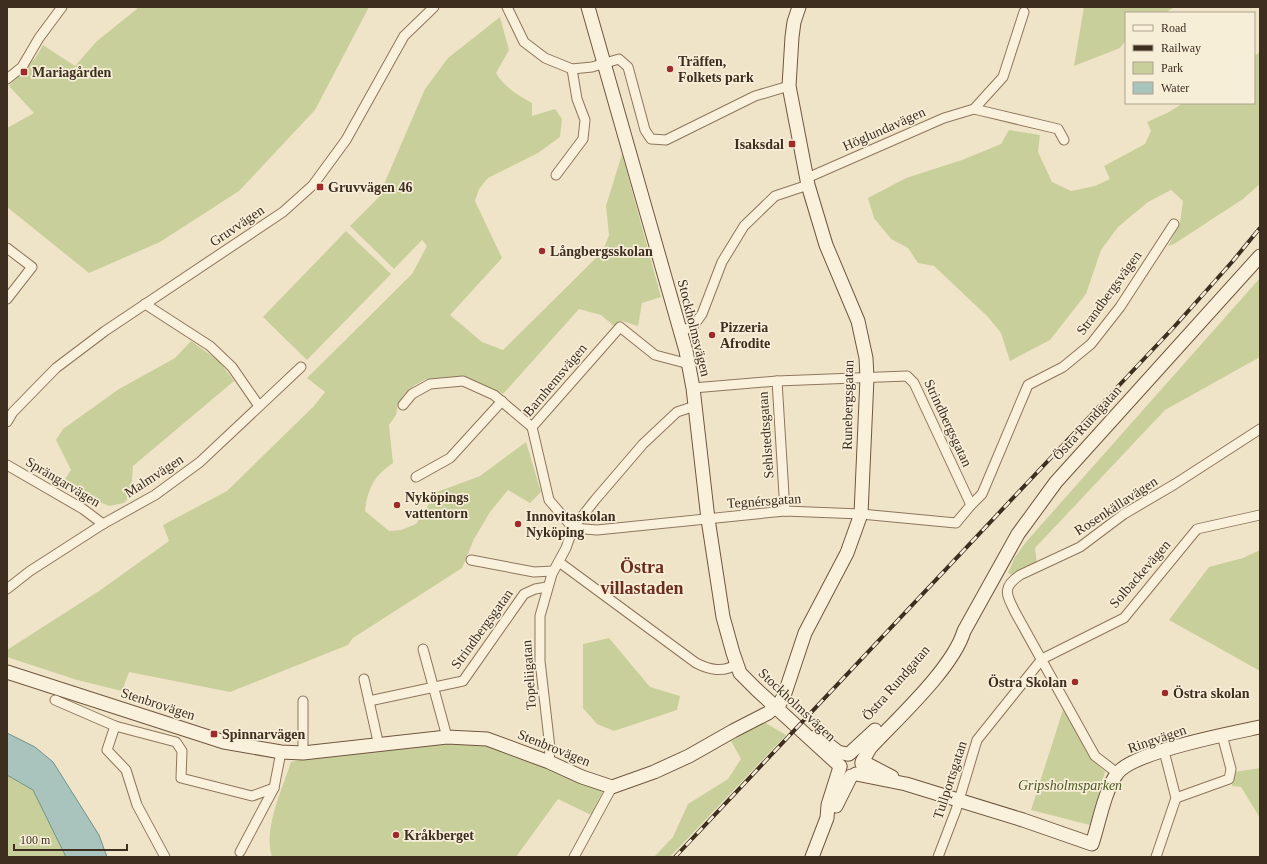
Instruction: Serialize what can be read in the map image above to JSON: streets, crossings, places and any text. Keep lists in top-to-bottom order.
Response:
{
  "streets": {
    "street": [
      "Höglundavägen",
      "Gruvvägen",
      "Strandbergsvägen",
      "Stockholmsvägen",
      "Barnhemsvägen",
      "Runebergsgatan",
      "Strindbergsgatan",
      "Östra Rundgatan",
      "Sehlstedtsgatan",
      "Malmvägen",
      "Sprängarvägen",
      "Tegnérsgatan",
      "Rosenkällavägen",
      "Solbackevägen",
      "Topeliigatan",
      "Stenbrovägen",
      "Ringvägen",
      "Tullportsgatan"
    ]
  },
  "crossings": [
    ["Höglundavägen", "Stockholmsvägen"],
    ["Höglundavägen", "Runebergsgatan"],
    ["Strandbergsvägen", "Strindbergsgatan"],
    ["Strandbergsvägen", "Tegnérsgatan"],
    ["Stockholmsvägen", "Barnhemsvägen"],
    ["Stockholmsvägen", "Runebergsgatan"],
    ["Stockholmsvägen", "Strindbergsgatan"],
    ["Stockholmsvägen", "Östra Rundgatan"],
    ["Stockholmsvägen", "Tegnérsgatan"],
    ["Barnhemsvägen", "Tegnérsgatan"],
    ["Runebergsgatan", "Strindbergsgatan"],
    ["Runebergsgatan", "Tegnérsgatan"],
    ["Strindbergsgatan", "Sehlstedtsgatan"],
    ["Strindbergsgatan", "Tegnérsgatan"],
    ["Strindbergsgatan", "Topeliigatan"],
    ["Sehlstedtsgatan", "Tegnérsgatan"],
    ["Malmvägen", "Sprängarvägen"],
    ["Rosenkällavägen", "Solbackevägen"],
    ["Rosenkällavägen", "Ringvägen"],
    ["Rosenkällavägen", "Tullportsgatan"],
    ["Solbackevägen", "Tullportsgatan"],
    ["Topeliigatan", "Stenbrovägen"]
  ],
  "districts": ["Östra villastaden"],
  "parks": ["Gripsholmsparken"],
  "places": {
    "other": [
      "Träffen, Folkets park",
      "Långbergsskolan",
      "Pizzeria Afrodite",
      "Nyköpings vattentorn",
      "Innovitaskolan Nyköping",
      "Östra Skolan",
      "Östra skolan",
      "Kråkberget"
    ],
    "transit": [
      "Mariagården",
      "Isaksdal",
      "Gruvvägen 46",
      "Spinnarvägen"
    ]
  },
  "legend": [
    "Road",
    "Railway",
    "Park",
    "Water"
  ],
  "scale_bar": "100 m"
}
